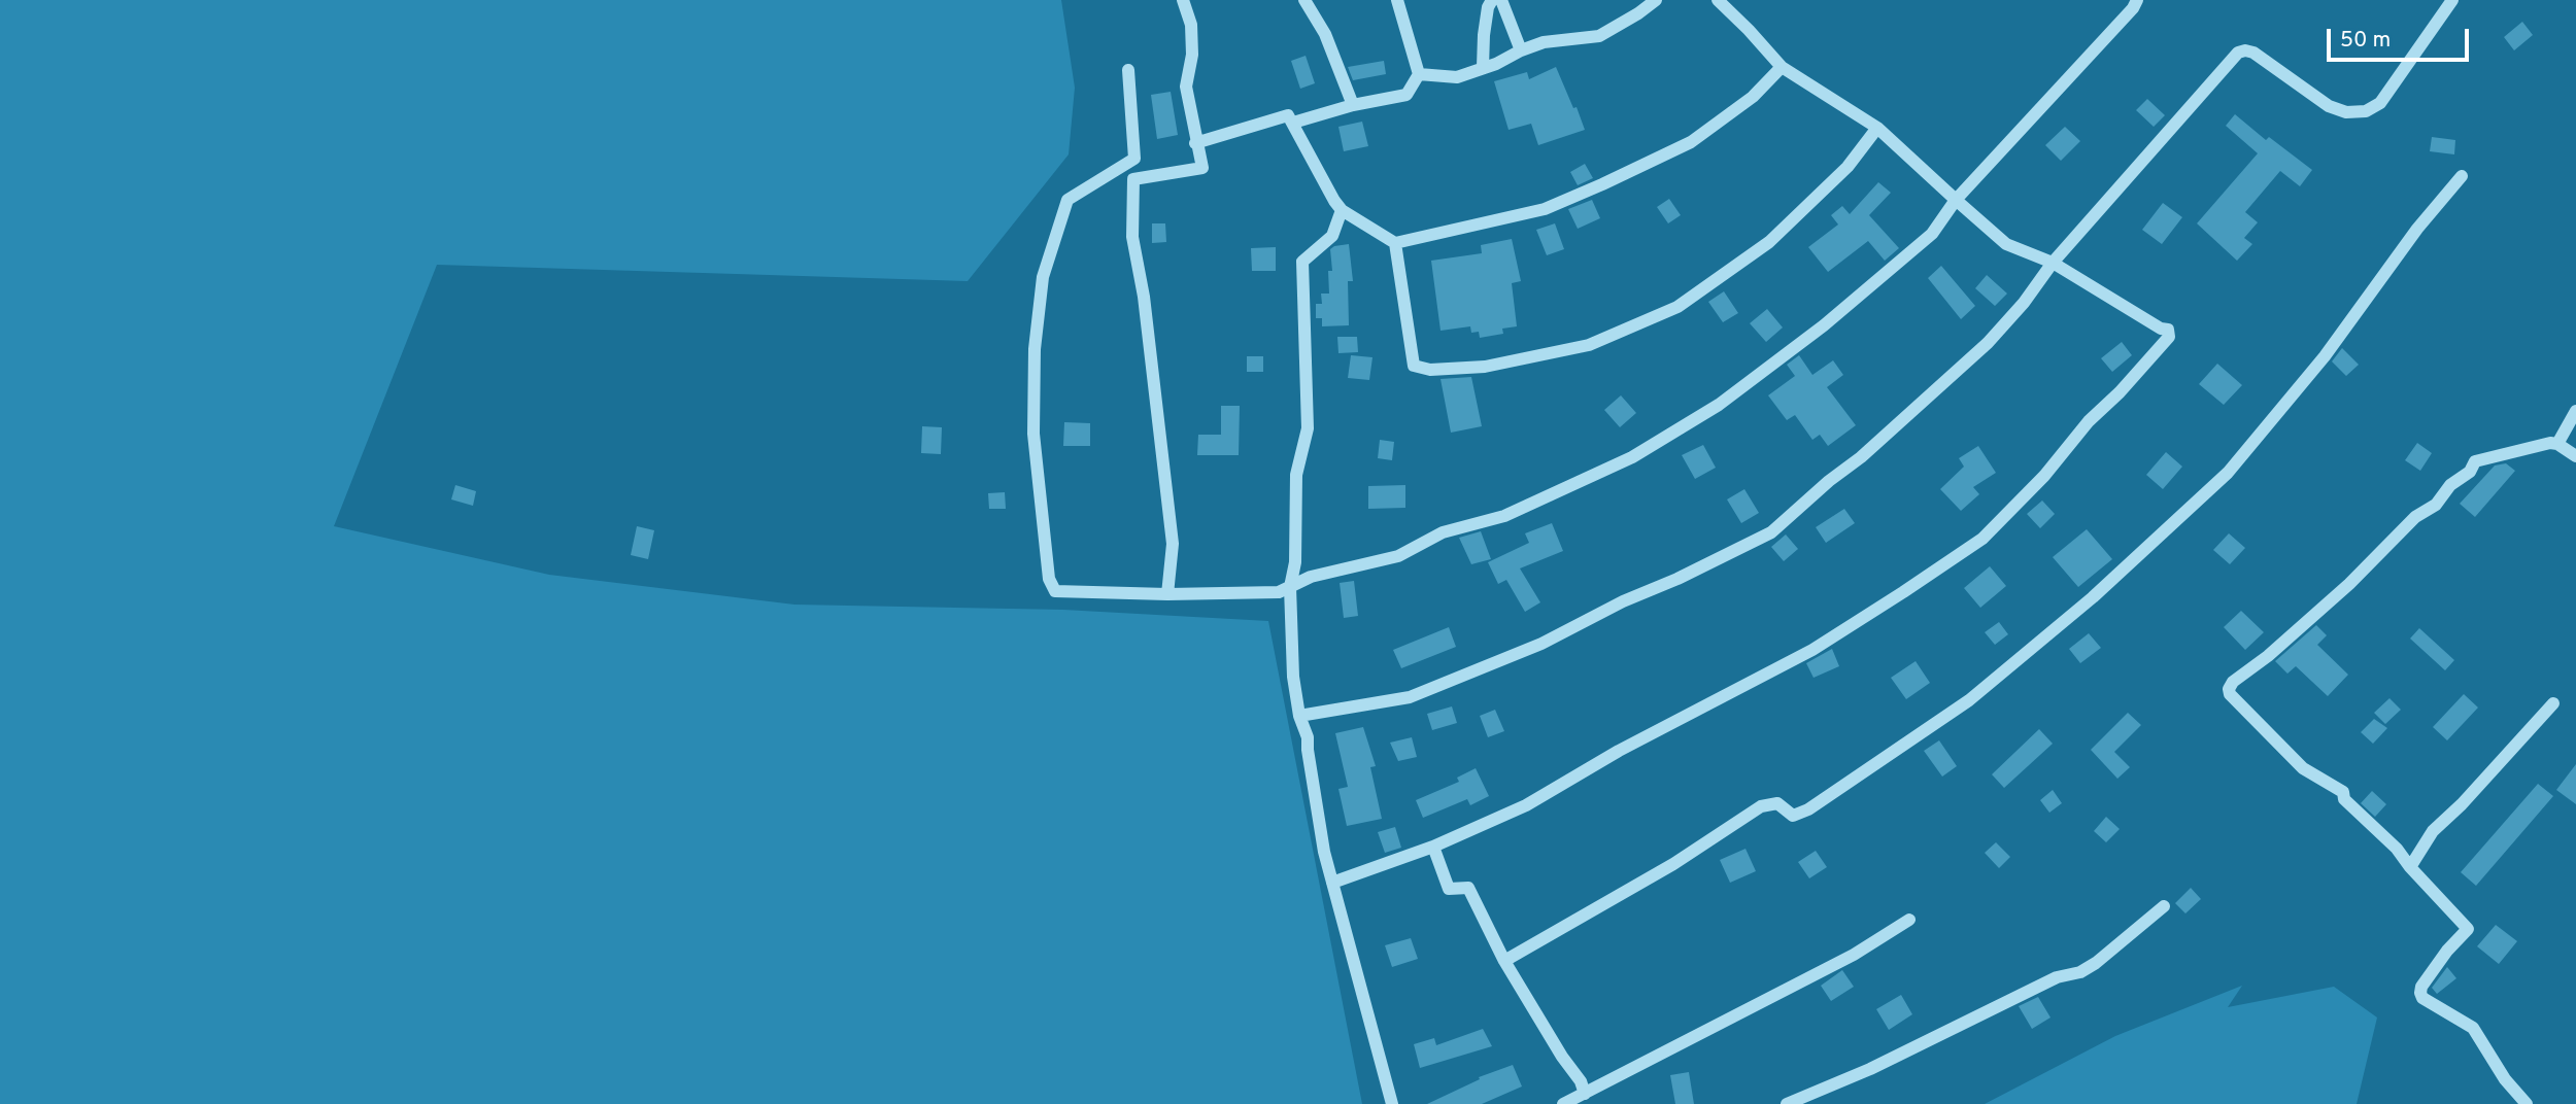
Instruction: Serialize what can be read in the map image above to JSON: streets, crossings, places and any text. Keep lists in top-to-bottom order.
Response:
{
  "scale_bar": "50 m"
}
